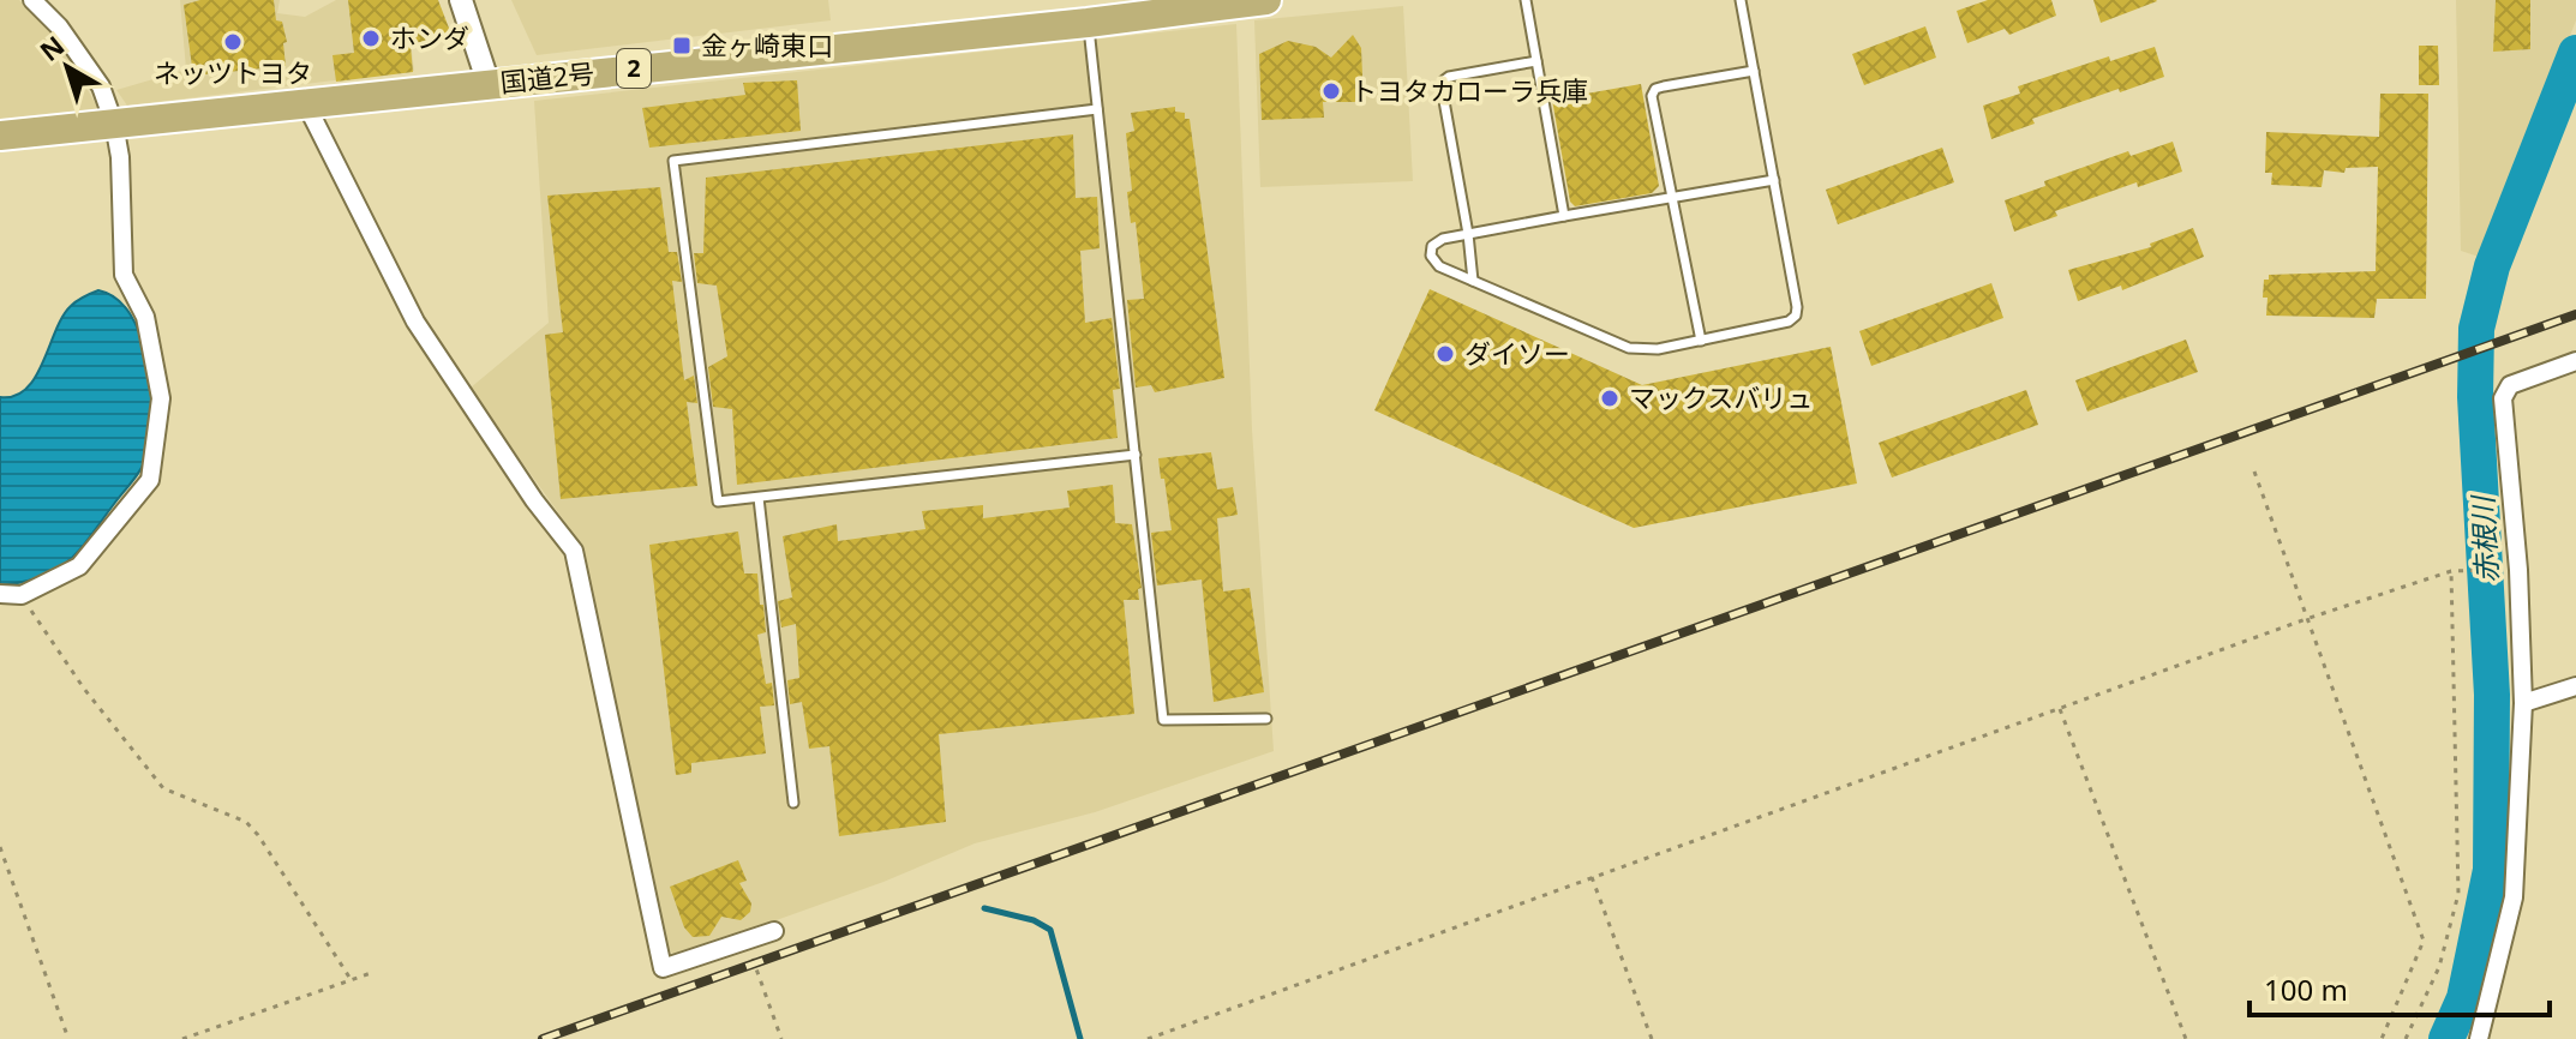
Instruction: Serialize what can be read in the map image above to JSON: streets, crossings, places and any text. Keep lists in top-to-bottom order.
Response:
{
  "streets": {
    "highway": ["2", "国道2号"]
  },
  "water": ["赤根川"],
  "places": {
    "other": [
      "ホンダ",
      "ネッツトヨタ",
      "トヨタカローラ兵庫",
      "ダイソー",
      "マックスバリュ"
    ],
    "transit": ["金ヶ崎東口"]
  },
  "scale_bar": "100 m",
  "north": "top left"
}
